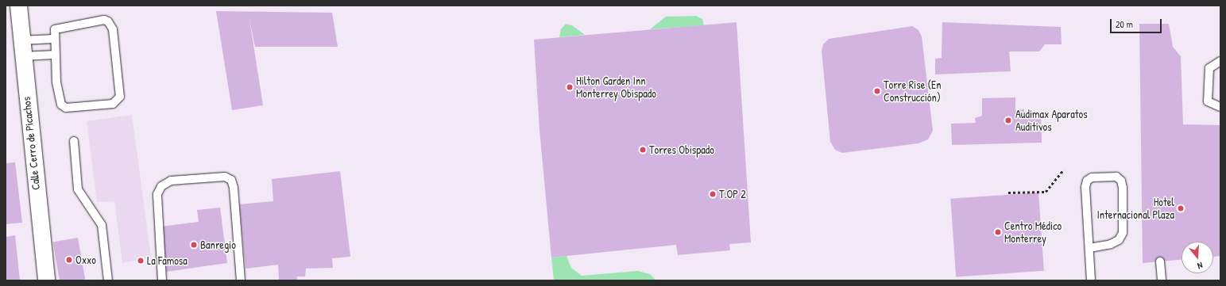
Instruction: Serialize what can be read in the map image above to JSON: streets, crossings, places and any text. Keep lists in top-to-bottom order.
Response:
{
  "streets": {
    "street": ["Calle Cerro de Picachos"]
  },
  "places": [
    "Hilton Garden Inn Monterrey Obispado",
    "Torre Rise (En Construcción)",
    "Audimax Aparatos Auditivos",
    "Torres Obispado",
    "T.OP 2",
    "Hotel Internacional Plaza",
    "Centro Médico Monterrey",
    "Banregio",
    "Oxxo",
    "La Famosa"
  ],
  "scale_bar": "20 m",
  "north": "bottom"
}
